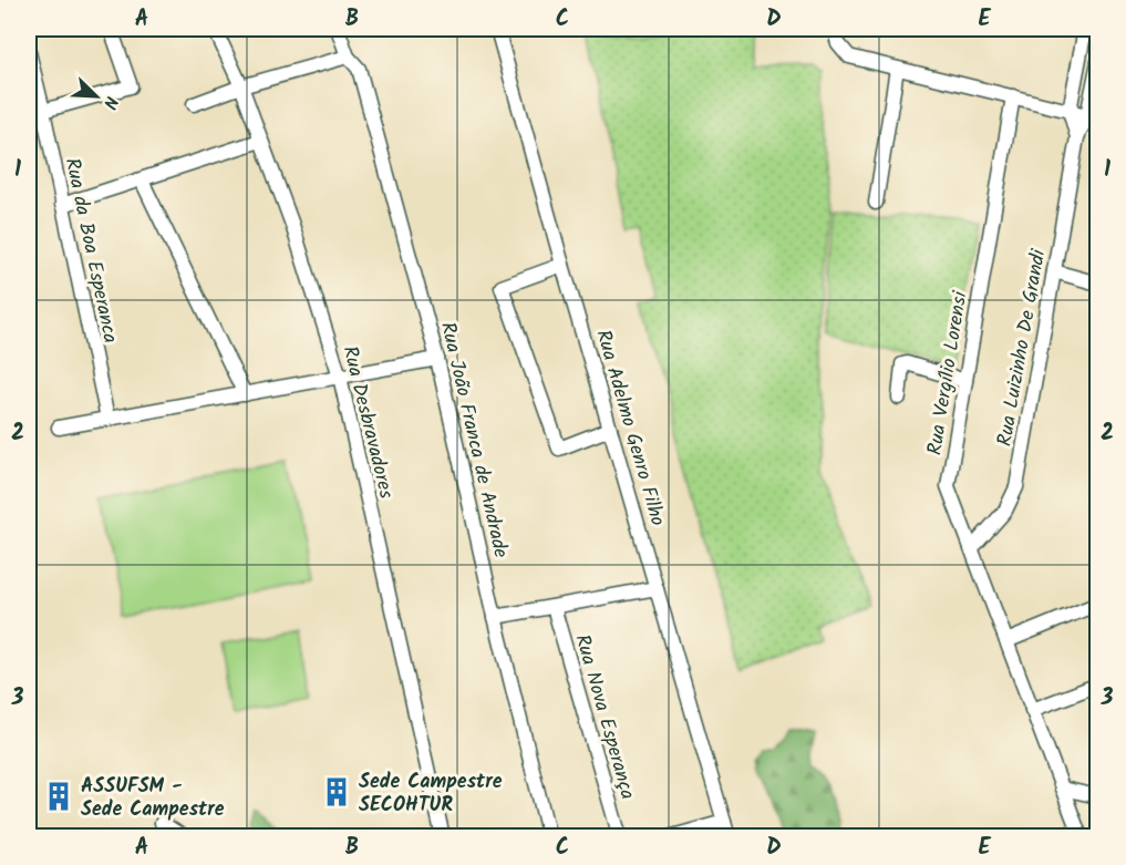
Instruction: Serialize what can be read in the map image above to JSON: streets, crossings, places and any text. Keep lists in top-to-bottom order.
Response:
{
  "streets": {
    "street": [
      "Rua da Boa Esperanca",
      "Rua Luizinho De Grandi",
      "Rua Vergílio Lorensi",
      "Rua Desbravadores",
      "Rua Adelmo Genro Filho",
      "Rua João Franca de Andrade",
      "Rua Nova Esperança"
    ]
  },
  "crossings": [
    ["Rua Luizinho De Grandi", "Rua Vergílio Lorensi"]
  ],
  "places": {
    "building": ["Sede Campestre SECOHTUR", "ASSUFSM - Sede Campestre"]
  },
  "north": "bottom right",
  "grid": {
    "columns": [
      "A",
      "B",
      "C",
      "D",
      "E"
    ],
    "rows": ["1", "2", "3"]
  }
}
